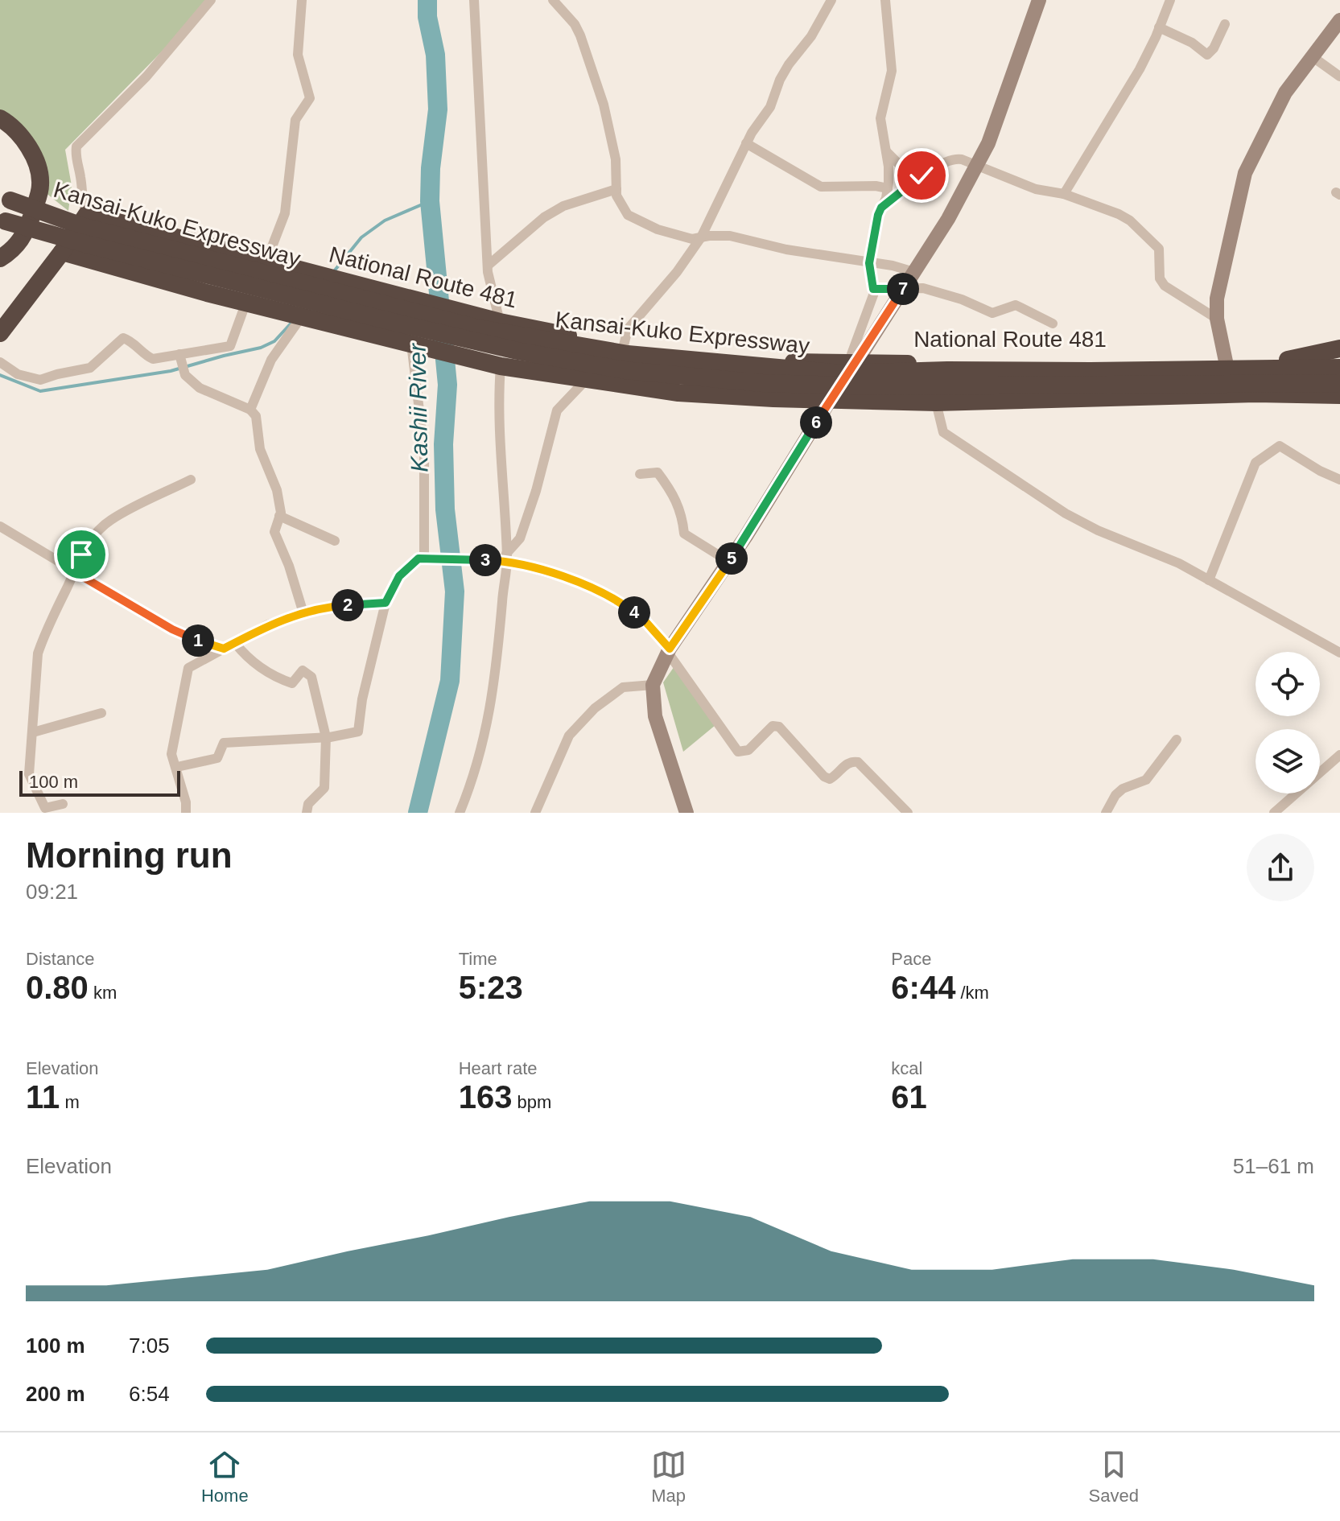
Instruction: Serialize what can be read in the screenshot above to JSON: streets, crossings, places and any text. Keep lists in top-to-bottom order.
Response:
{
  "streets": {
    "highway": ["Kansai-Kuko Expressway", "National Route 481"]
  },
  "water": ["Kashii River"],
  "scale_bar": "100 m",
  "page": {
    "pins": [
      "7",
      "6",
      "5",
      "3",
      "2",
      "4",
      "1"
    ],
    "scale": "100 m",
    "heading": ["Morning run", "09:21"],
    "stats": [
      ["Distance", "0.80 km"],
      ["Time", "5:23"],
      ["Pace", "6:44 /km"],
      ["Elevation", "11 m"],
      ["Heart rate", "163 bpm"],
      ["kcal", "61"]
    ],
    "chart": ["Elevation", "51–61 m"],
    "list": [
      {
        "name": "100 m",
        "note": "7:05"
      },
      {
        "name": "200 m",
        "note": "6:54"
      }
    ],
    "tabs": ["Home", "Map", "Saved"]
  }
}
